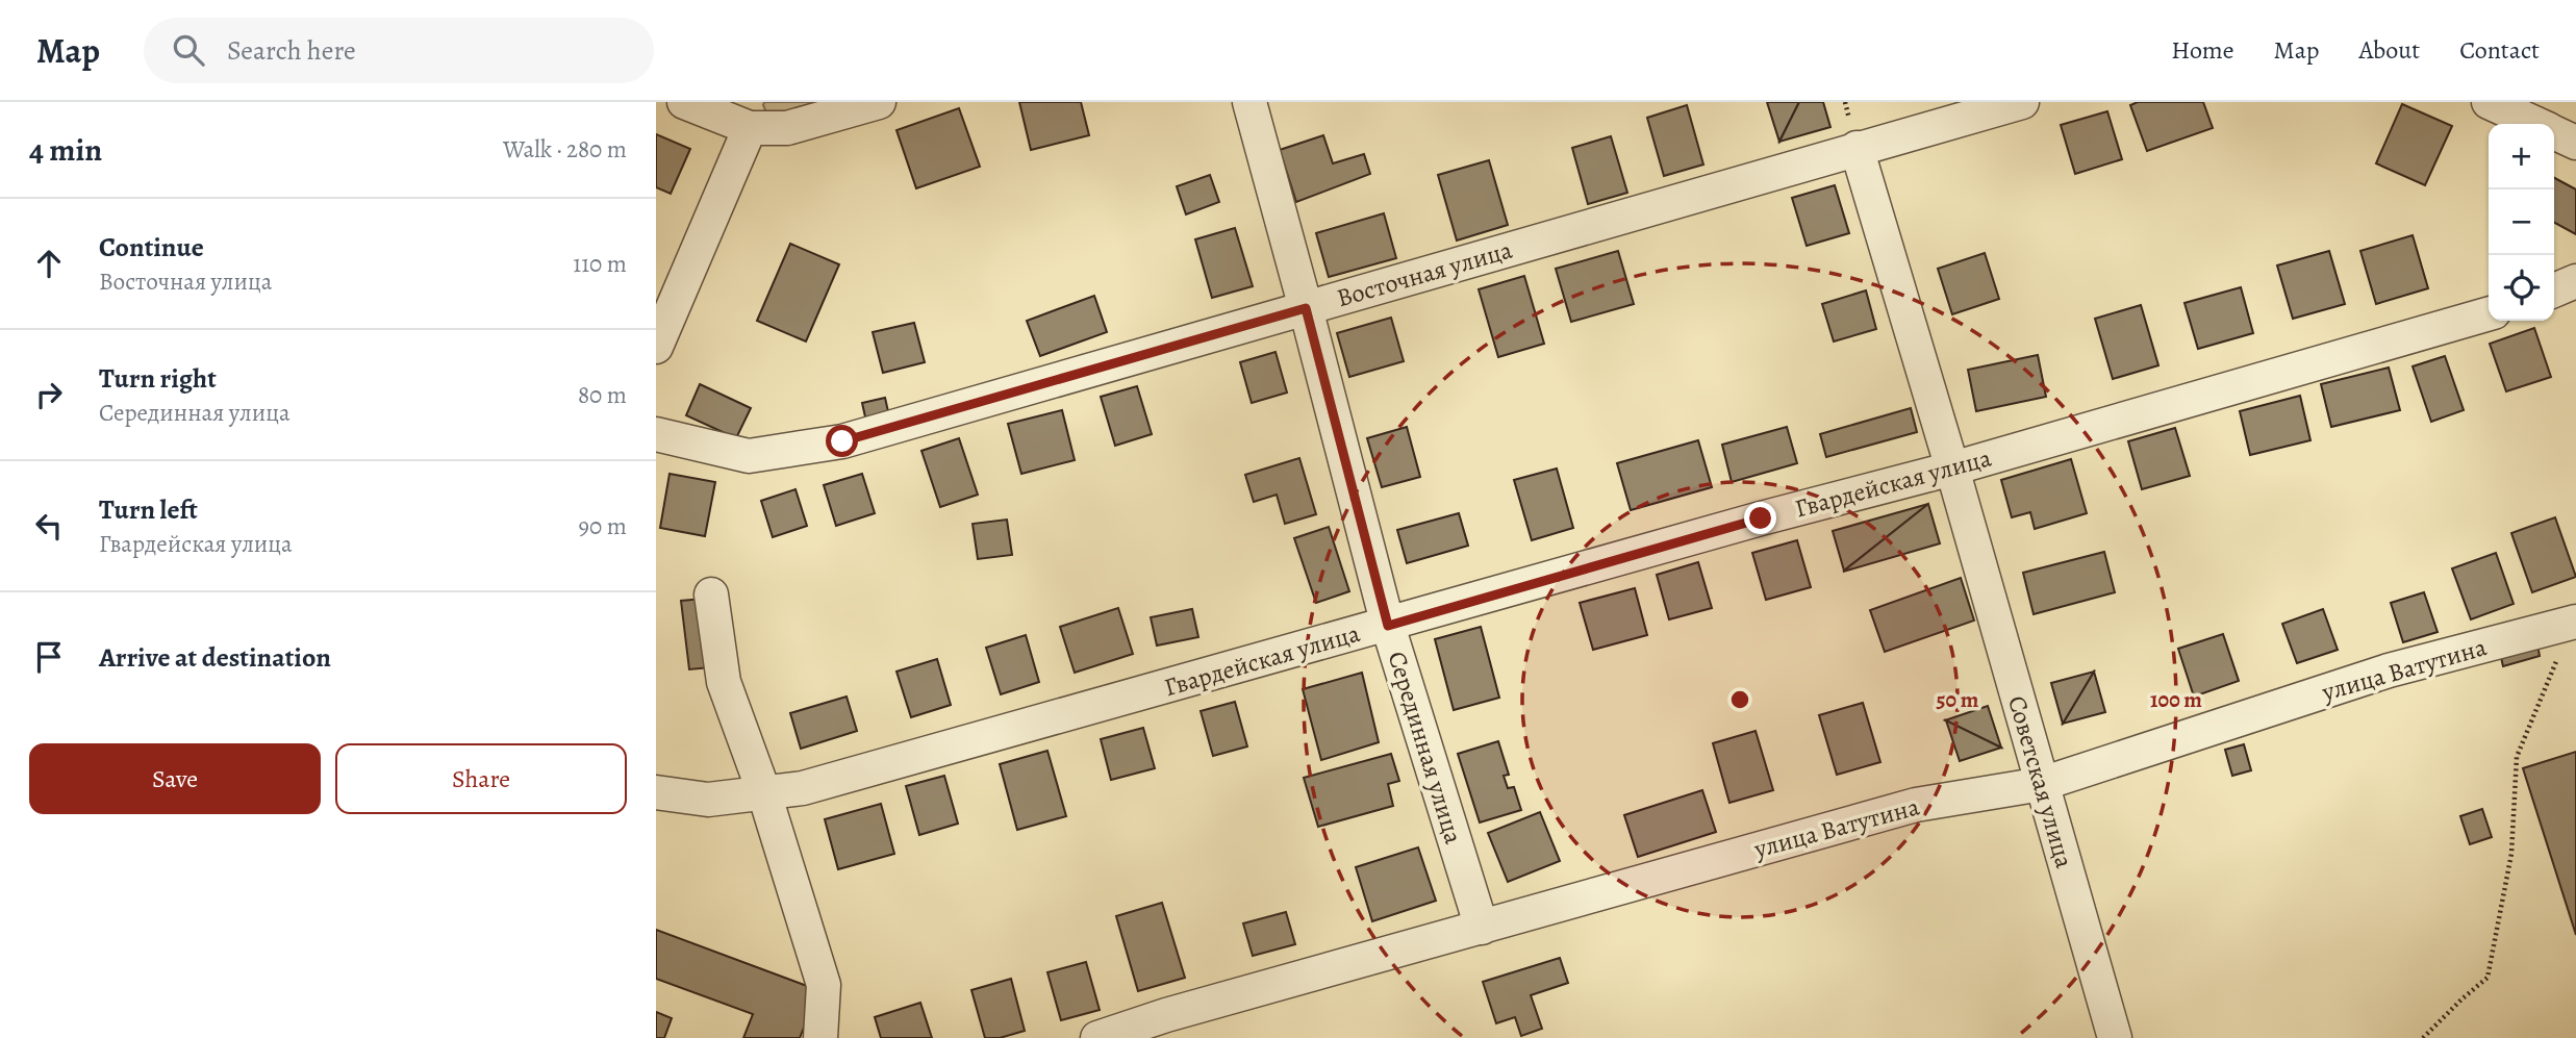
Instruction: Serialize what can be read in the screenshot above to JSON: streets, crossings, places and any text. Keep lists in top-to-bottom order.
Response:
{
  "streets": {
    "street": [
      "Восточная улица",
      "Гвардейская улица",
      "улица Ватутина",
      "Серединная улица",
      "Советская улица"
    ]
  },
  "crossings": [
    ["Восточная улица", "Серединная улица"],
    ["Восточная улица", "Советская улица"],
    ["Гвардейская улица", "Серединная улица"],
    ["Гвардейская улица", "Советская улица"],
    ["улица Ватутина", "Серединная улица"],
    ["улица Ватутина", "Советская улица"]
  ],
  "page": {
    "header": "Map",
    "search": "Search here",
    "nav": [
      "Home",
      "Map",
      "About",
      "Contact"
    ],
    "heading": ["4 min", "Walk · 280 m"],
    "map_buttons": ["+", "−"],
    "list": [
      ["Continue", "Восточная улица", "110 m"],
      ["Turn right", "Серединная улица", "80 m"],
      ["Turn left", "Гвардейская улица", "90 m"],
      "Arrive at destination"
    ],
    "buttons": ["Save", "Share"]
  },
  "rings": ["50 m", "100 m"]
}
